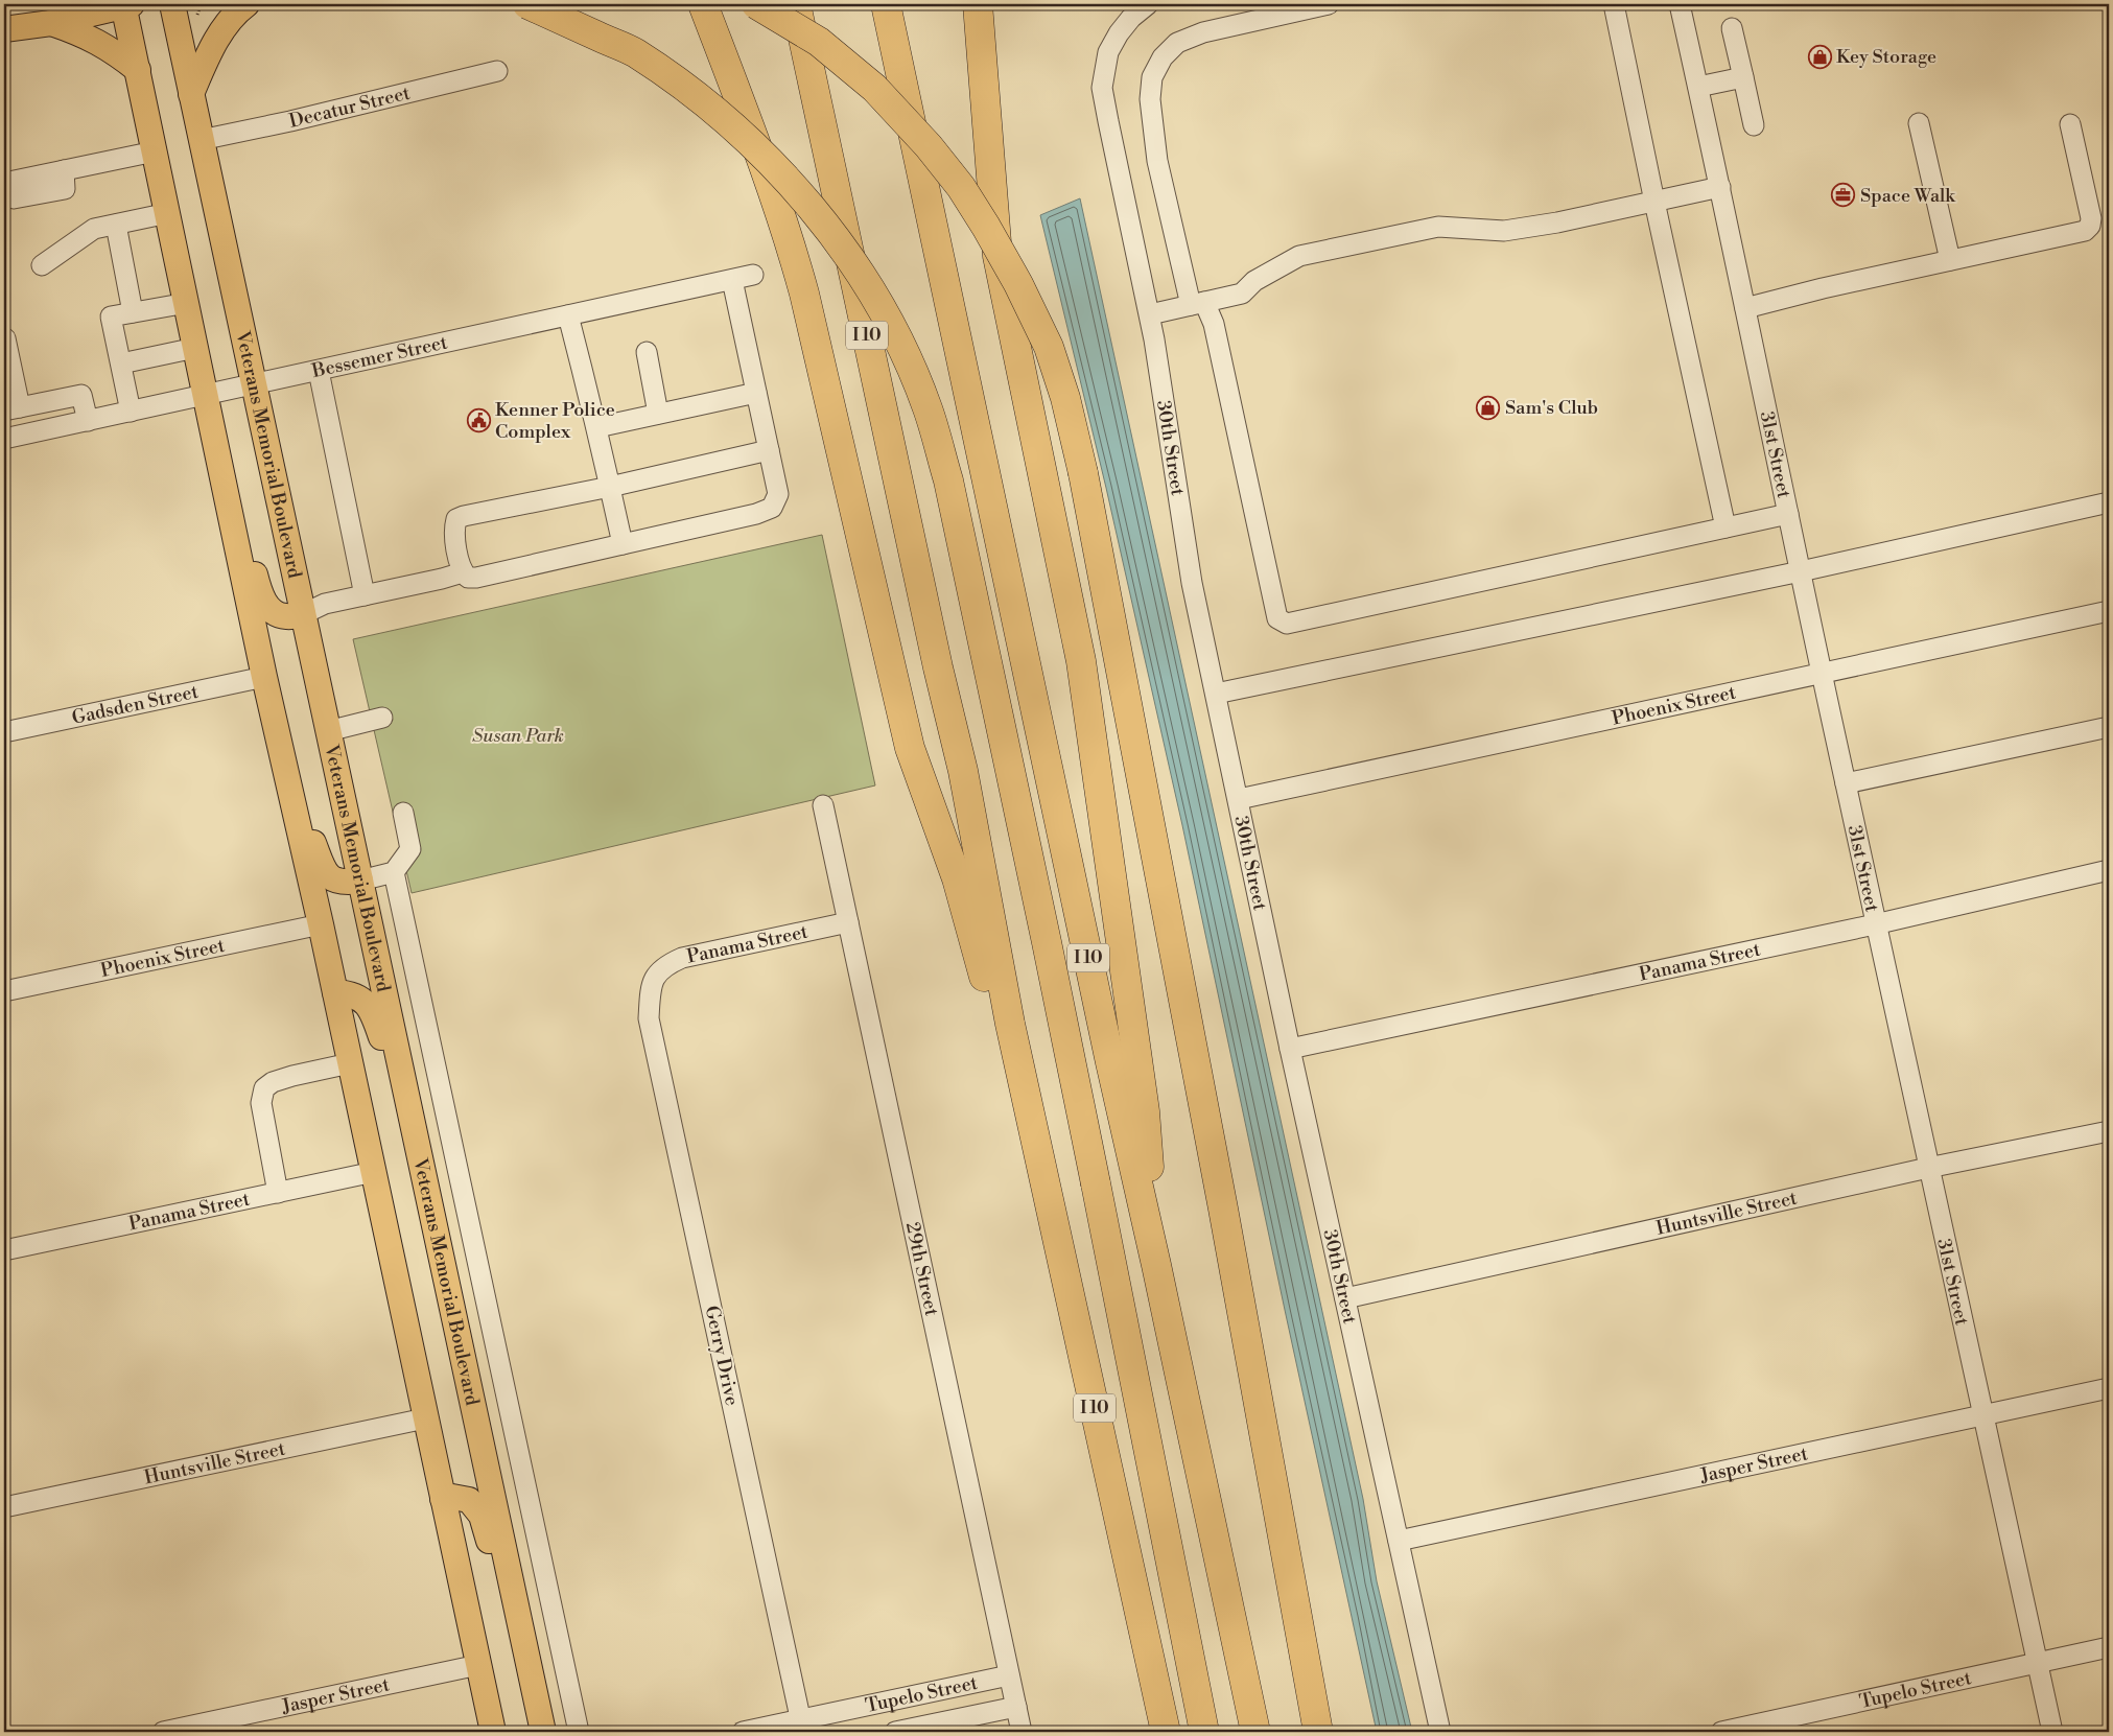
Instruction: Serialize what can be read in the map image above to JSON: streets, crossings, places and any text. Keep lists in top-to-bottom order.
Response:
{
  "streets": {
    "highway": ["I 10"],
    "main road": ["Veterans Memorial Boulevard"],
    "street": [
      "Decatur Street",
      "Bessemer Street",
      "30th Street",
      "31st Street",
      "Gadsden Street",
      "Phoenix Street",
      "Panama Street",
      "Huntsville Street",
      "29th Street",
      "Gerry Drive",
      "Jasper Street",
      "Tupelo Street"
    ]
  },
  "crossings": [
    ["Decatur Street", "Veterans Memorial Boulevard"],
    ["Bessemer Street", "Veterans Memorial Boulevard"],
    ["30th Street", "Phoenix Street"],
    ["30th Street", "Panama Street"],
    ["30th Street", "Huntsville Street"],
    ["30th Street", "Jasper Street"],
    ["31st Street", "Phoenix Street"],
    ["31st Street", "Panama Street"],
    ["31st Street", "Huntsville Street"],
    ["31st Street", "Jasper Street"],
    ["31st Street", "Tupelo Street"],
    ["Panama Street", "29th Street"],
    ["Panama Street", "Gerry Drive"],
    ["29th Street", "Tupelo Street"],
    ["Gerry Drive", "Tupelo Street"]
  ],
  "parks": ["Susan Park"],
  "places": {
    "shop": ["Key Storage", "Sam's Club"],
    "office": ["Space Walk"],
    "public building": ["Kenner Police Complex"]
  }
}
